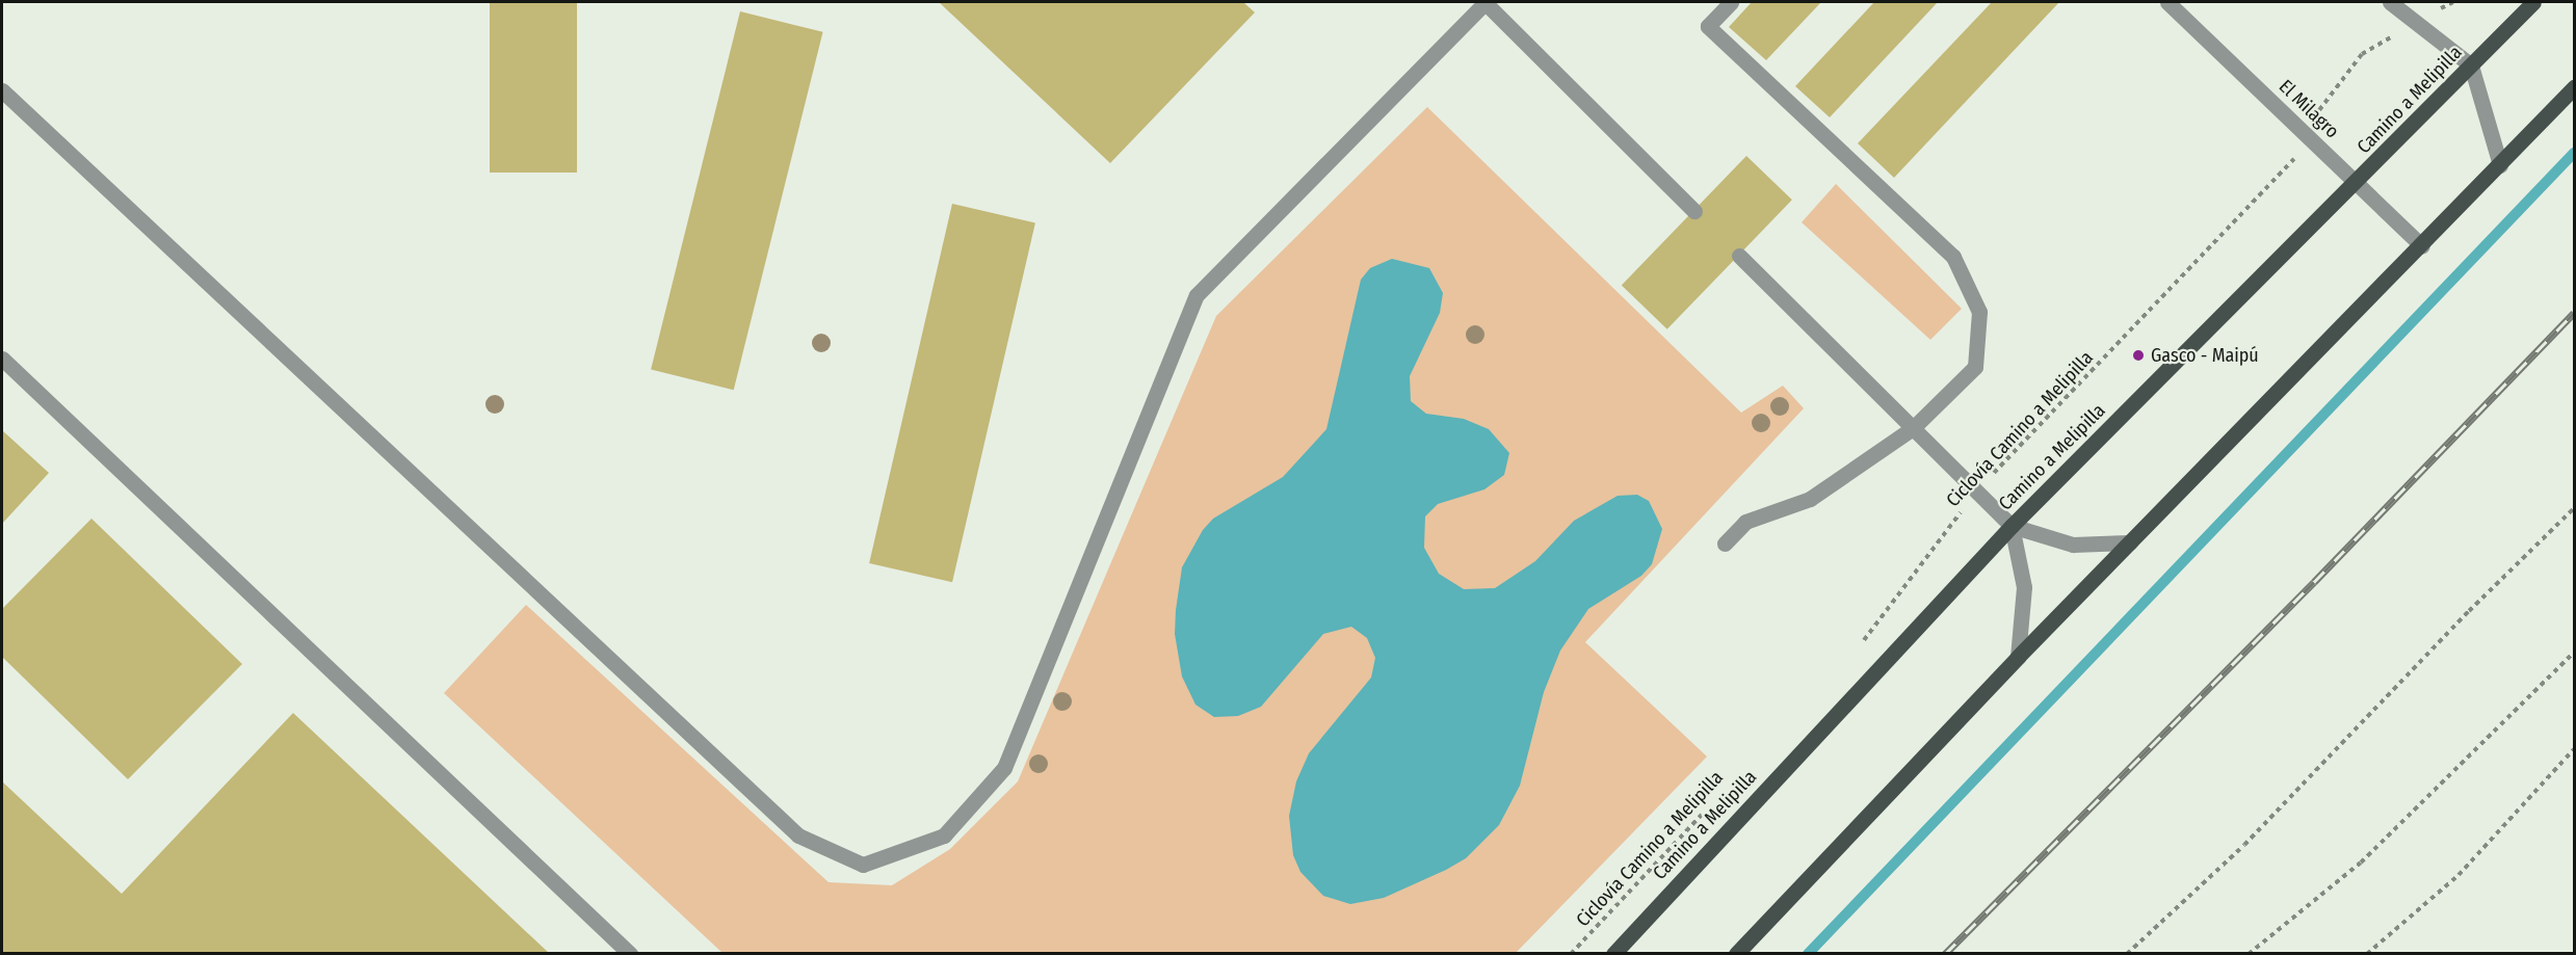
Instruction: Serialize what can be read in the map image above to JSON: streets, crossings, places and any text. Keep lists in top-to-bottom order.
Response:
{
  "streets": {
    "main road": ["Camino a Melipilla"],
    "street": ["El Milagro"],
    "path": ["Ciclovía Camino a Melipilla"]
  },
  "crossings": [
    ["Camino a Melipilla", "El Milagro"],
    ["El Milagro", "Ciclovía Camino a Melipilla"]
  ],
  "places": ["Gasco - Maipú"]
}
